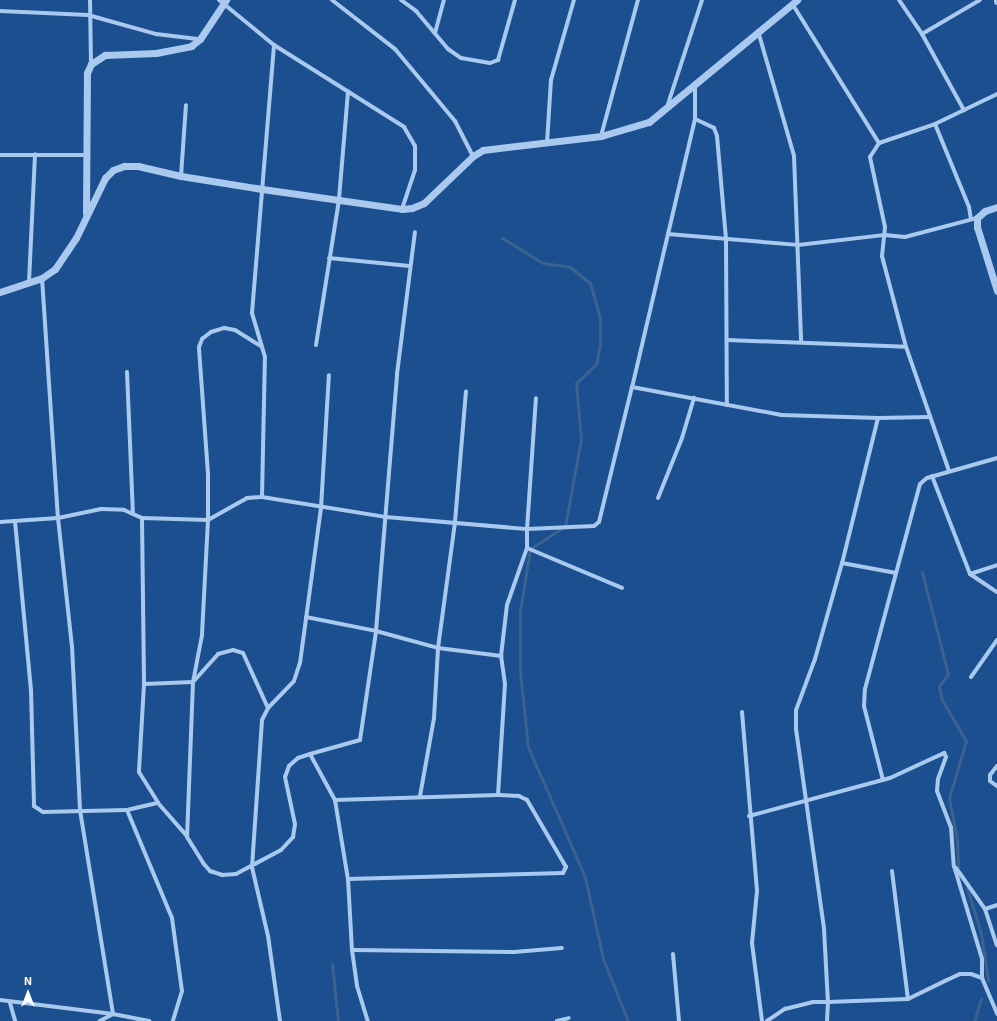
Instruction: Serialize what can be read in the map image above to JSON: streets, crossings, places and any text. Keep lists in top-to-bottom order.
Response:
{
  "north": "top"
}
